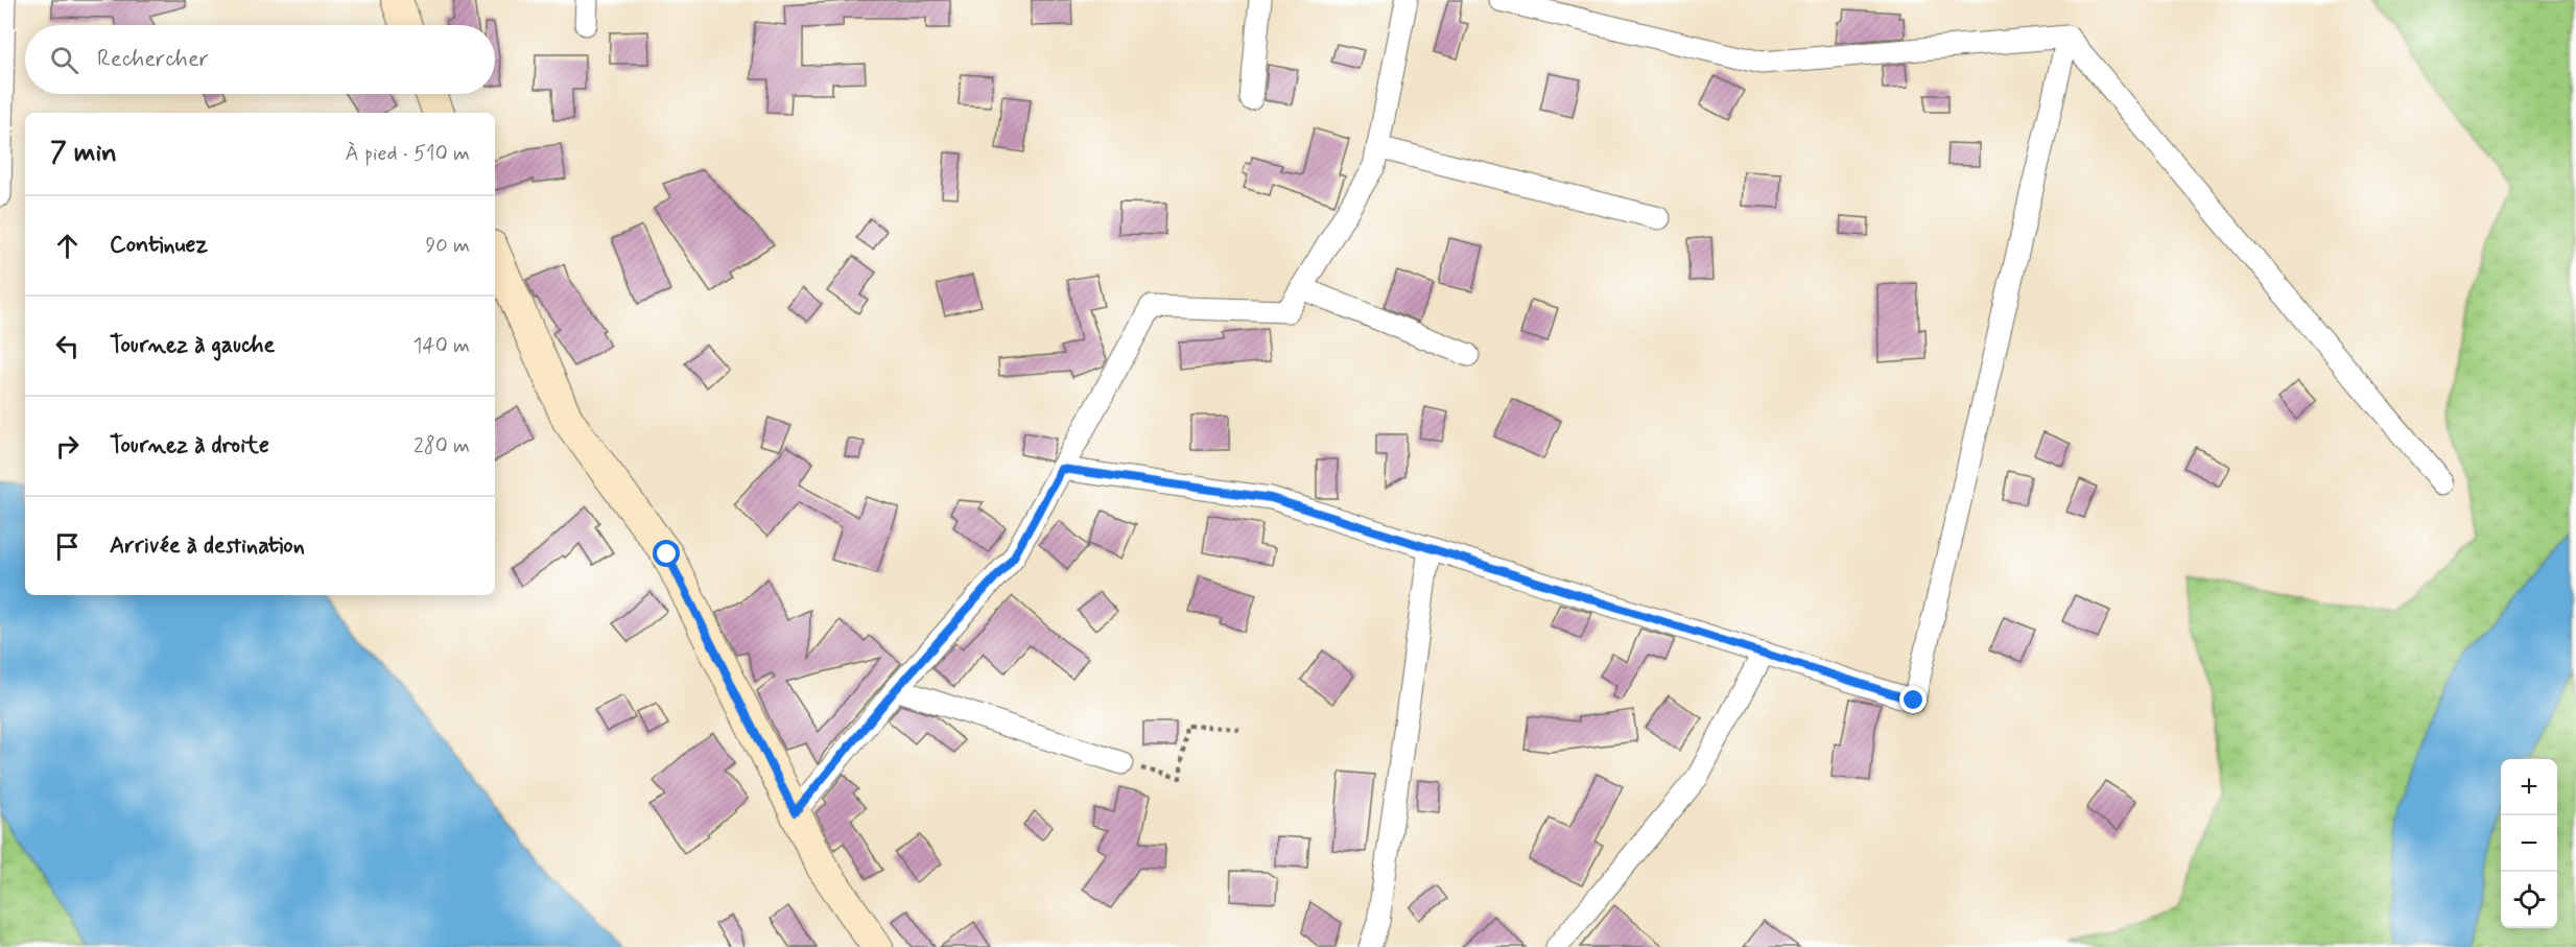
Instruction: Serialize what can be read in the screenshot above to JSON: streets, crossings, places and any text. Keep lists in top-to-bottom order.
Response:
{
  "page": {
    "search": "Rechercher",
    "heading": ["7 min", "À pied · 510 m"],
    "list": [
      ["Continuez", "90 m"],
      ["Tournez à gauche", "140 m"],
      ["Tournez à droite", "280 m"],
      "Arrivée à destination"
    ],
    "map_buttons": ["+", "−"]
  }
}
